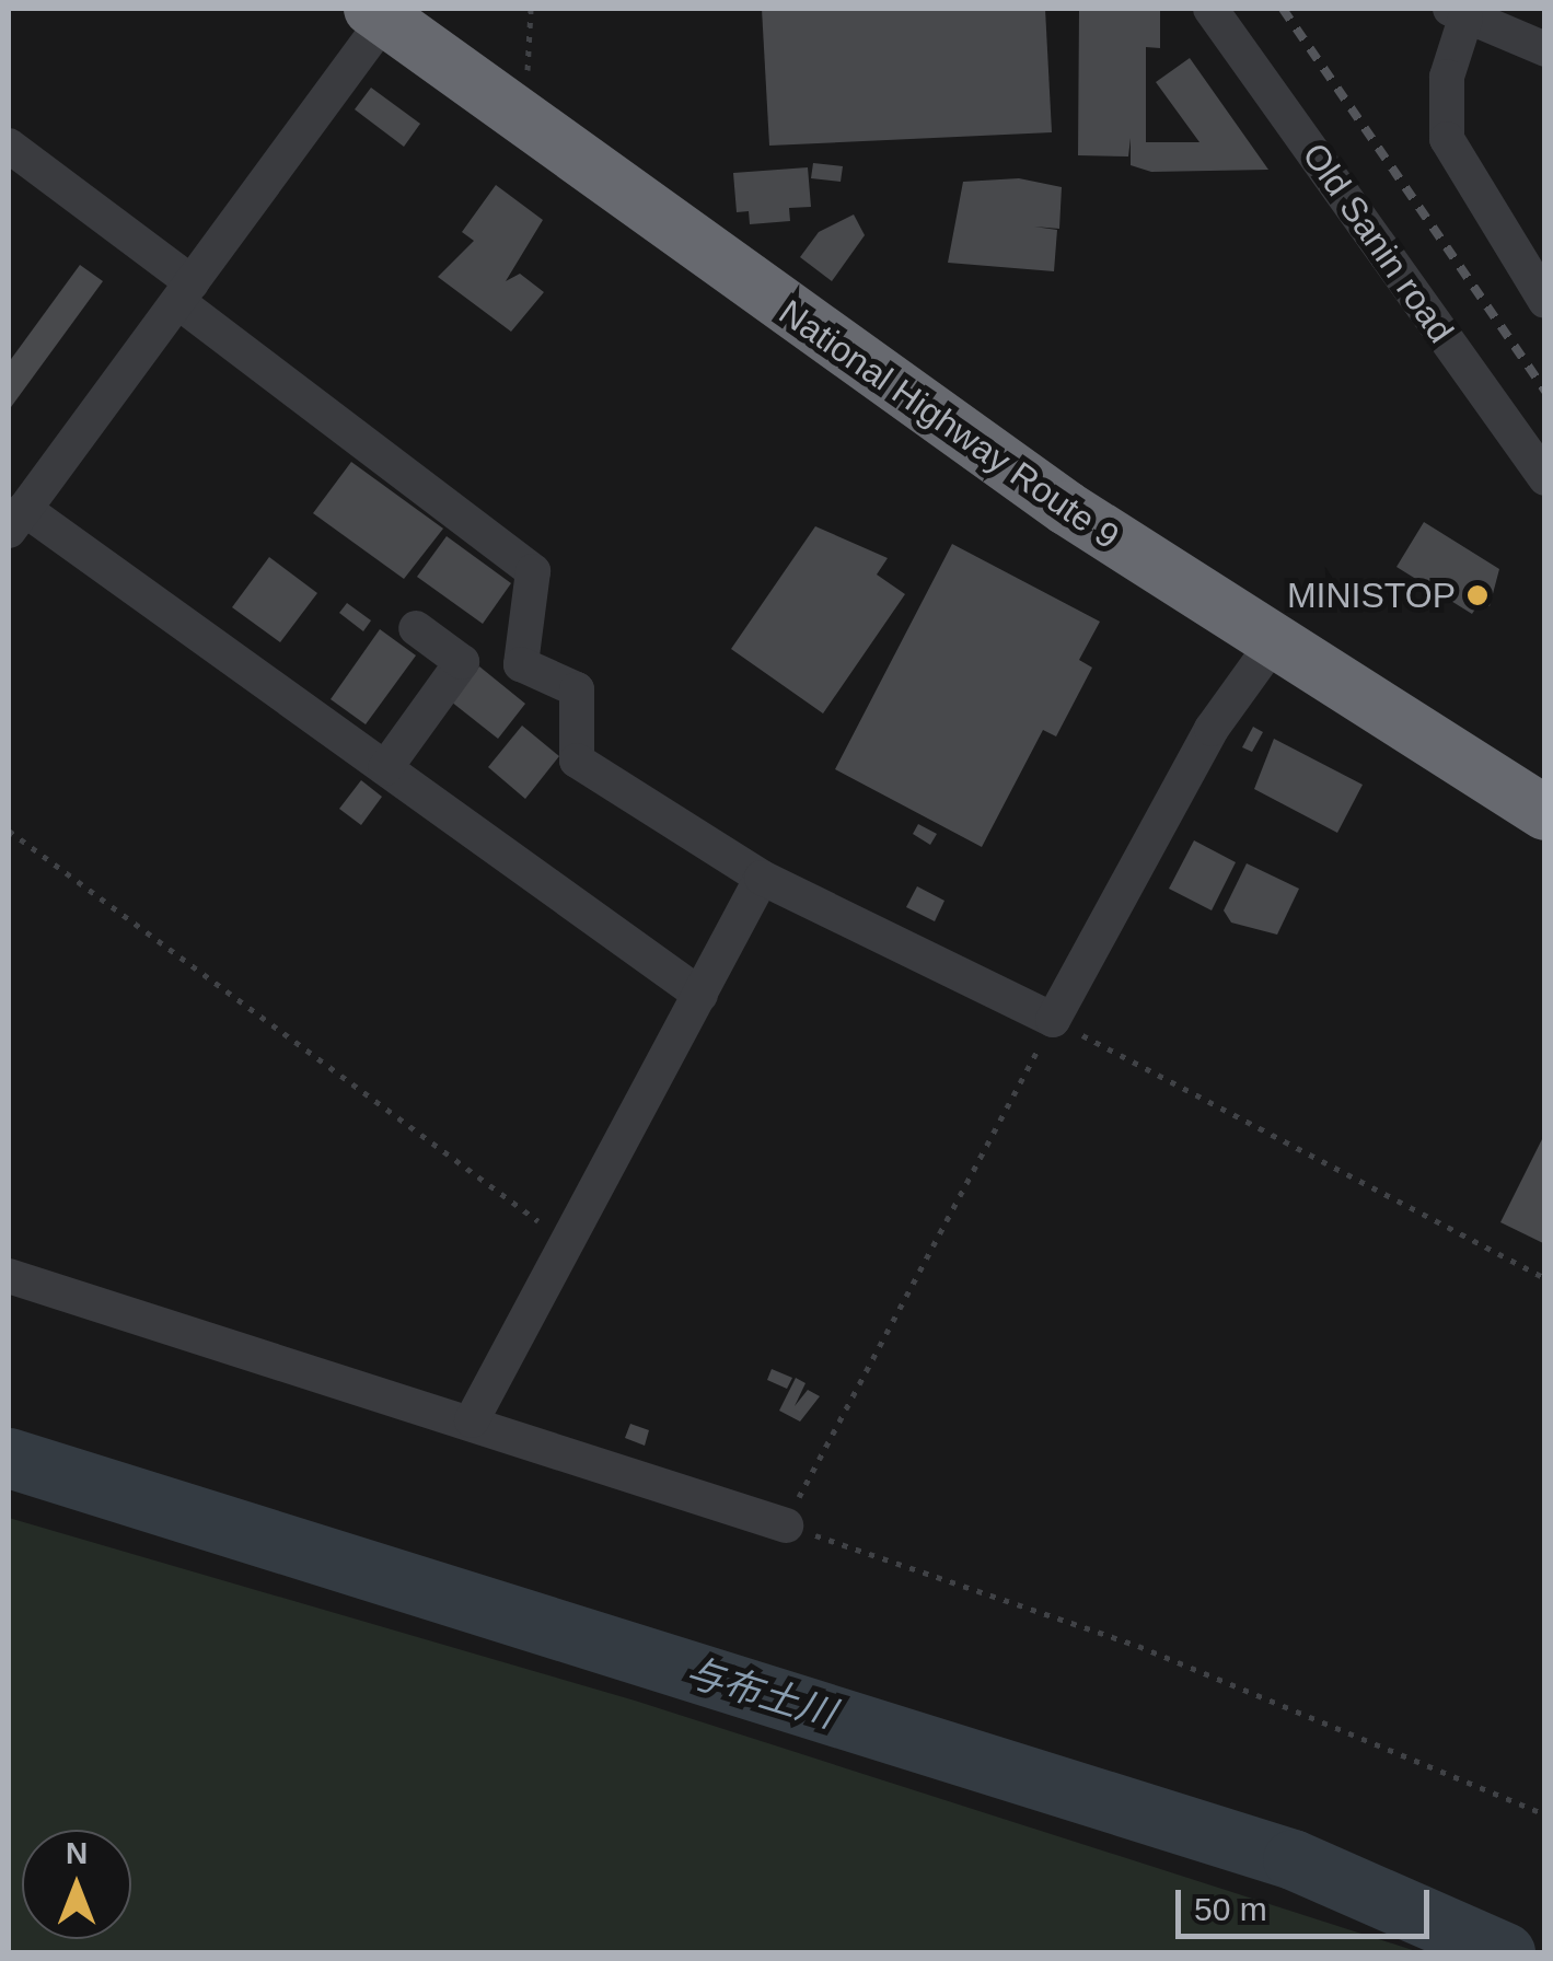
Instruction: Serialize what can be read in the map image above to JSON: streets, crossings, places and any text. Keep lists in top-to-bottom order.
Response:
{
  "streets": {
    "highway": ["National Highway Route 9"],
    "street": ["Old Sanin road"]
  },
  "water": ["与布土川"],
  "places": ["MINISTOP"],
  "scale_bar": "50 m",
  "north": "top"
}
